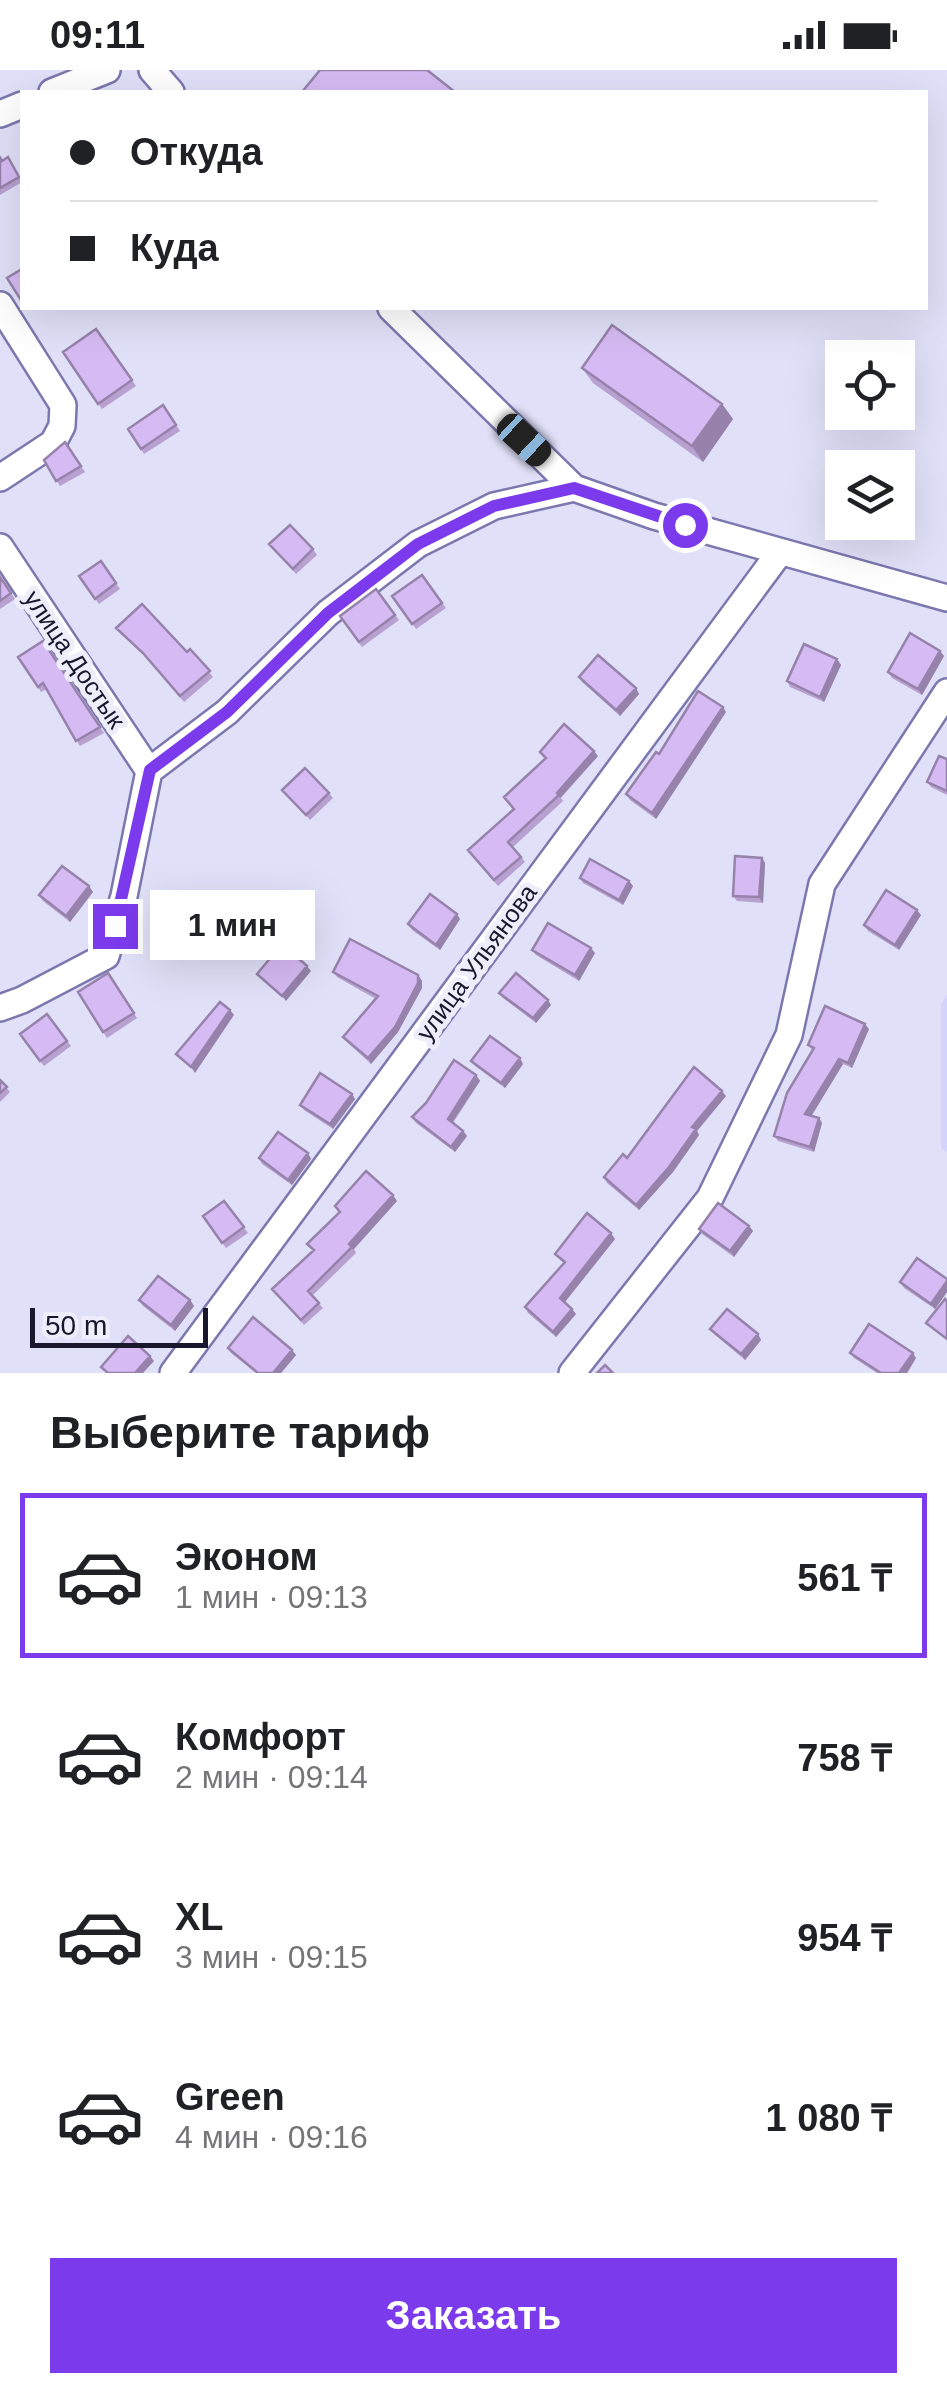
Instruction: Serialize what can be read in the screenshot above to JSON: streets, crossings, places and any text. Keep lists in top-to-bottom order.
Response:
{
  "streets": {
    "street": ["улица Достык", "улица Ульянова"]
  },
  "scale_bar": "50 m",
  "page": {
    "status": "09:11",
    "banner": ["Откуда", "Куда"],
    "bubble": "1 мин",
    "scale": "50 m",
    "heading": "Выберите тариф",
    "list": [
      {
        "name": "Эконом",
        "note": "1 мин · 09:13",
        "value": "561 ₸"
      },
      {
        "name": "Комфорт",
        "note": "2 мин · 09:14",
        "value": "758 ₸"
      },
      {
        "name": "XL",
        "note": "3 мин · 09:15",
        "value": "954 ₸"
      },
      {
        "name": "Green",
        "note": "4 мин · 09:16",
        "value": "1 080 ₸"
      }
    ],
    "buttons": "Заказать"
  }
}
